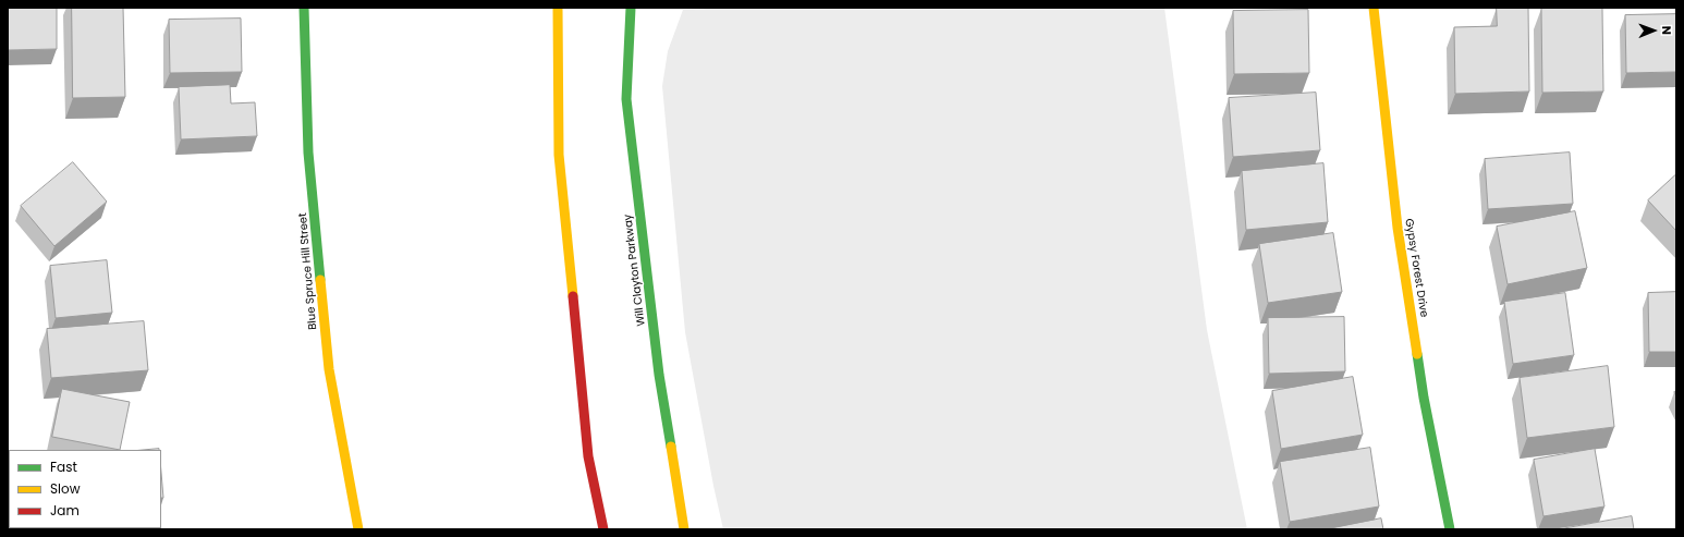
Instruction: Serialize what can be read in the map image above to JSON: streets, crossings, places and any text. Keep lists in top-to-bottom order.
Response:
{
  "streets": {
    "street": ["Gypsy Forest Drive", "Will Clayton Parkway", "Blue Spruce Hill Street"]
  },
  "legend": ["Fast", "Slow", "Jam"],
  "north": "right"
}
